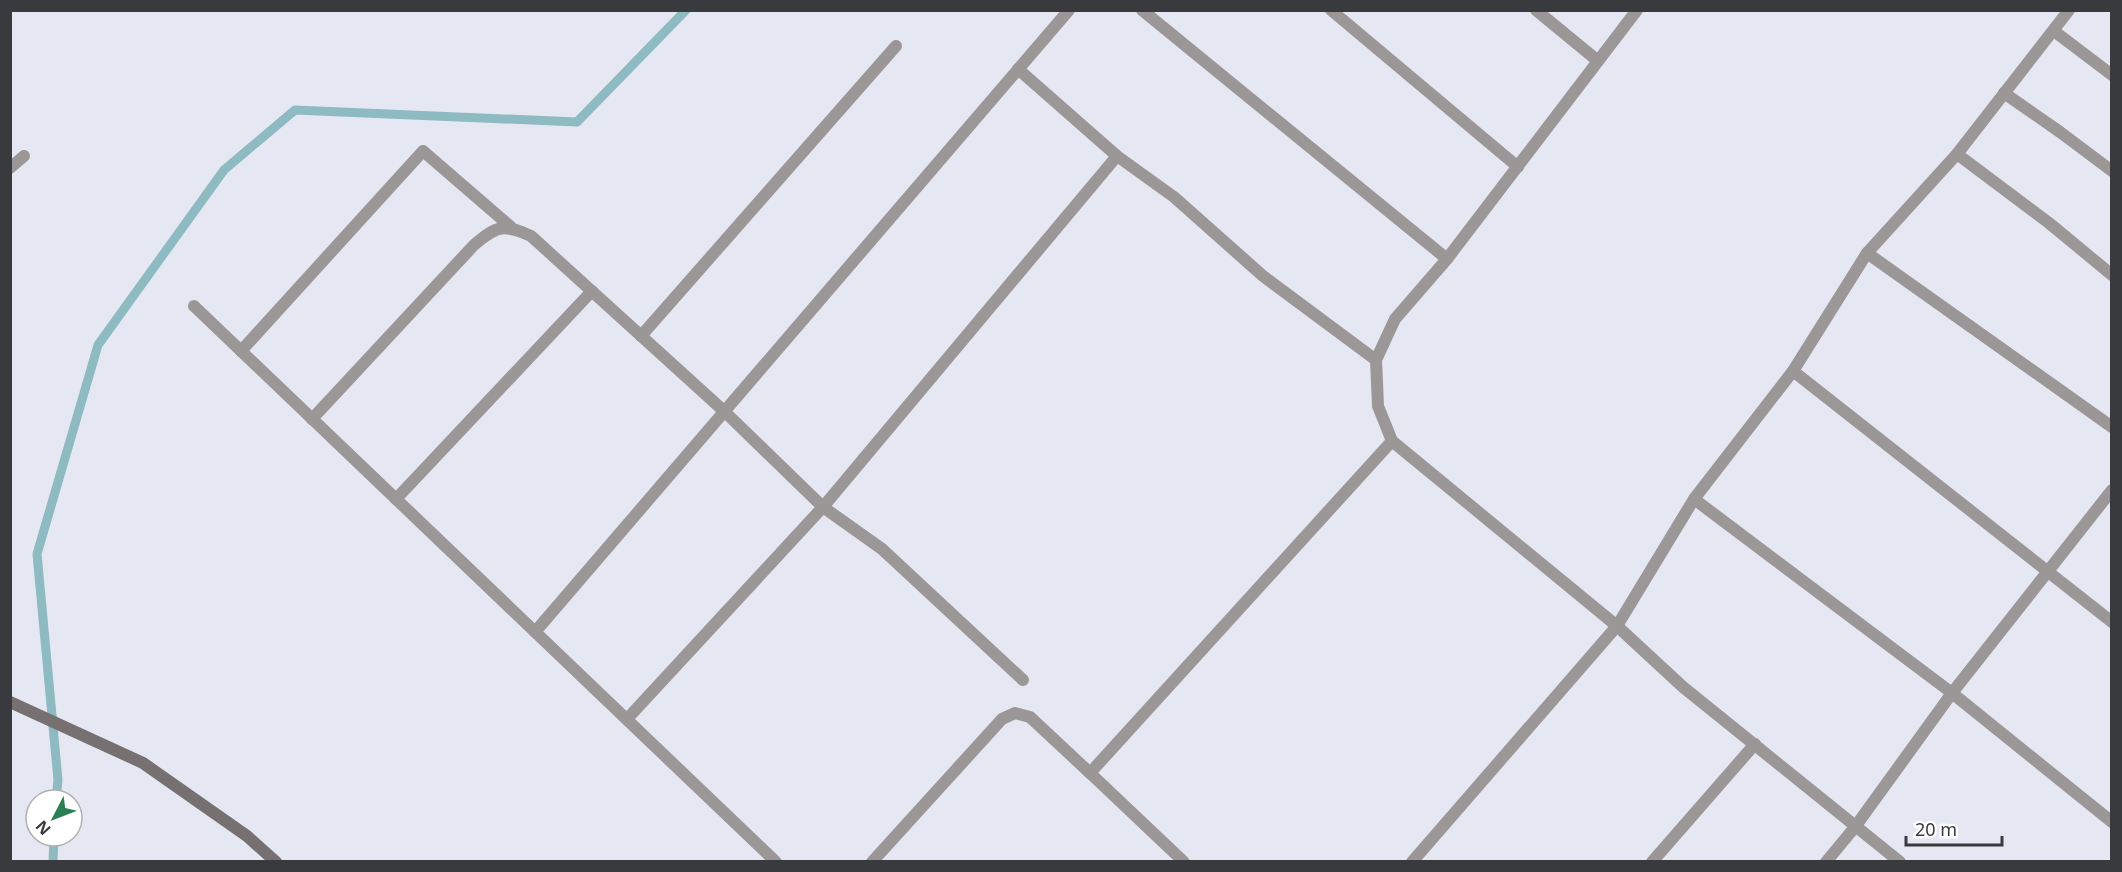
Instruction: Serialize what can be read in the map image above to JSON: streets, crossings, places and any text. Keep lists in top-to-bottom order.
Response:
{
  "scale_bar": "20 m",
  "north": "bottom left"
}
